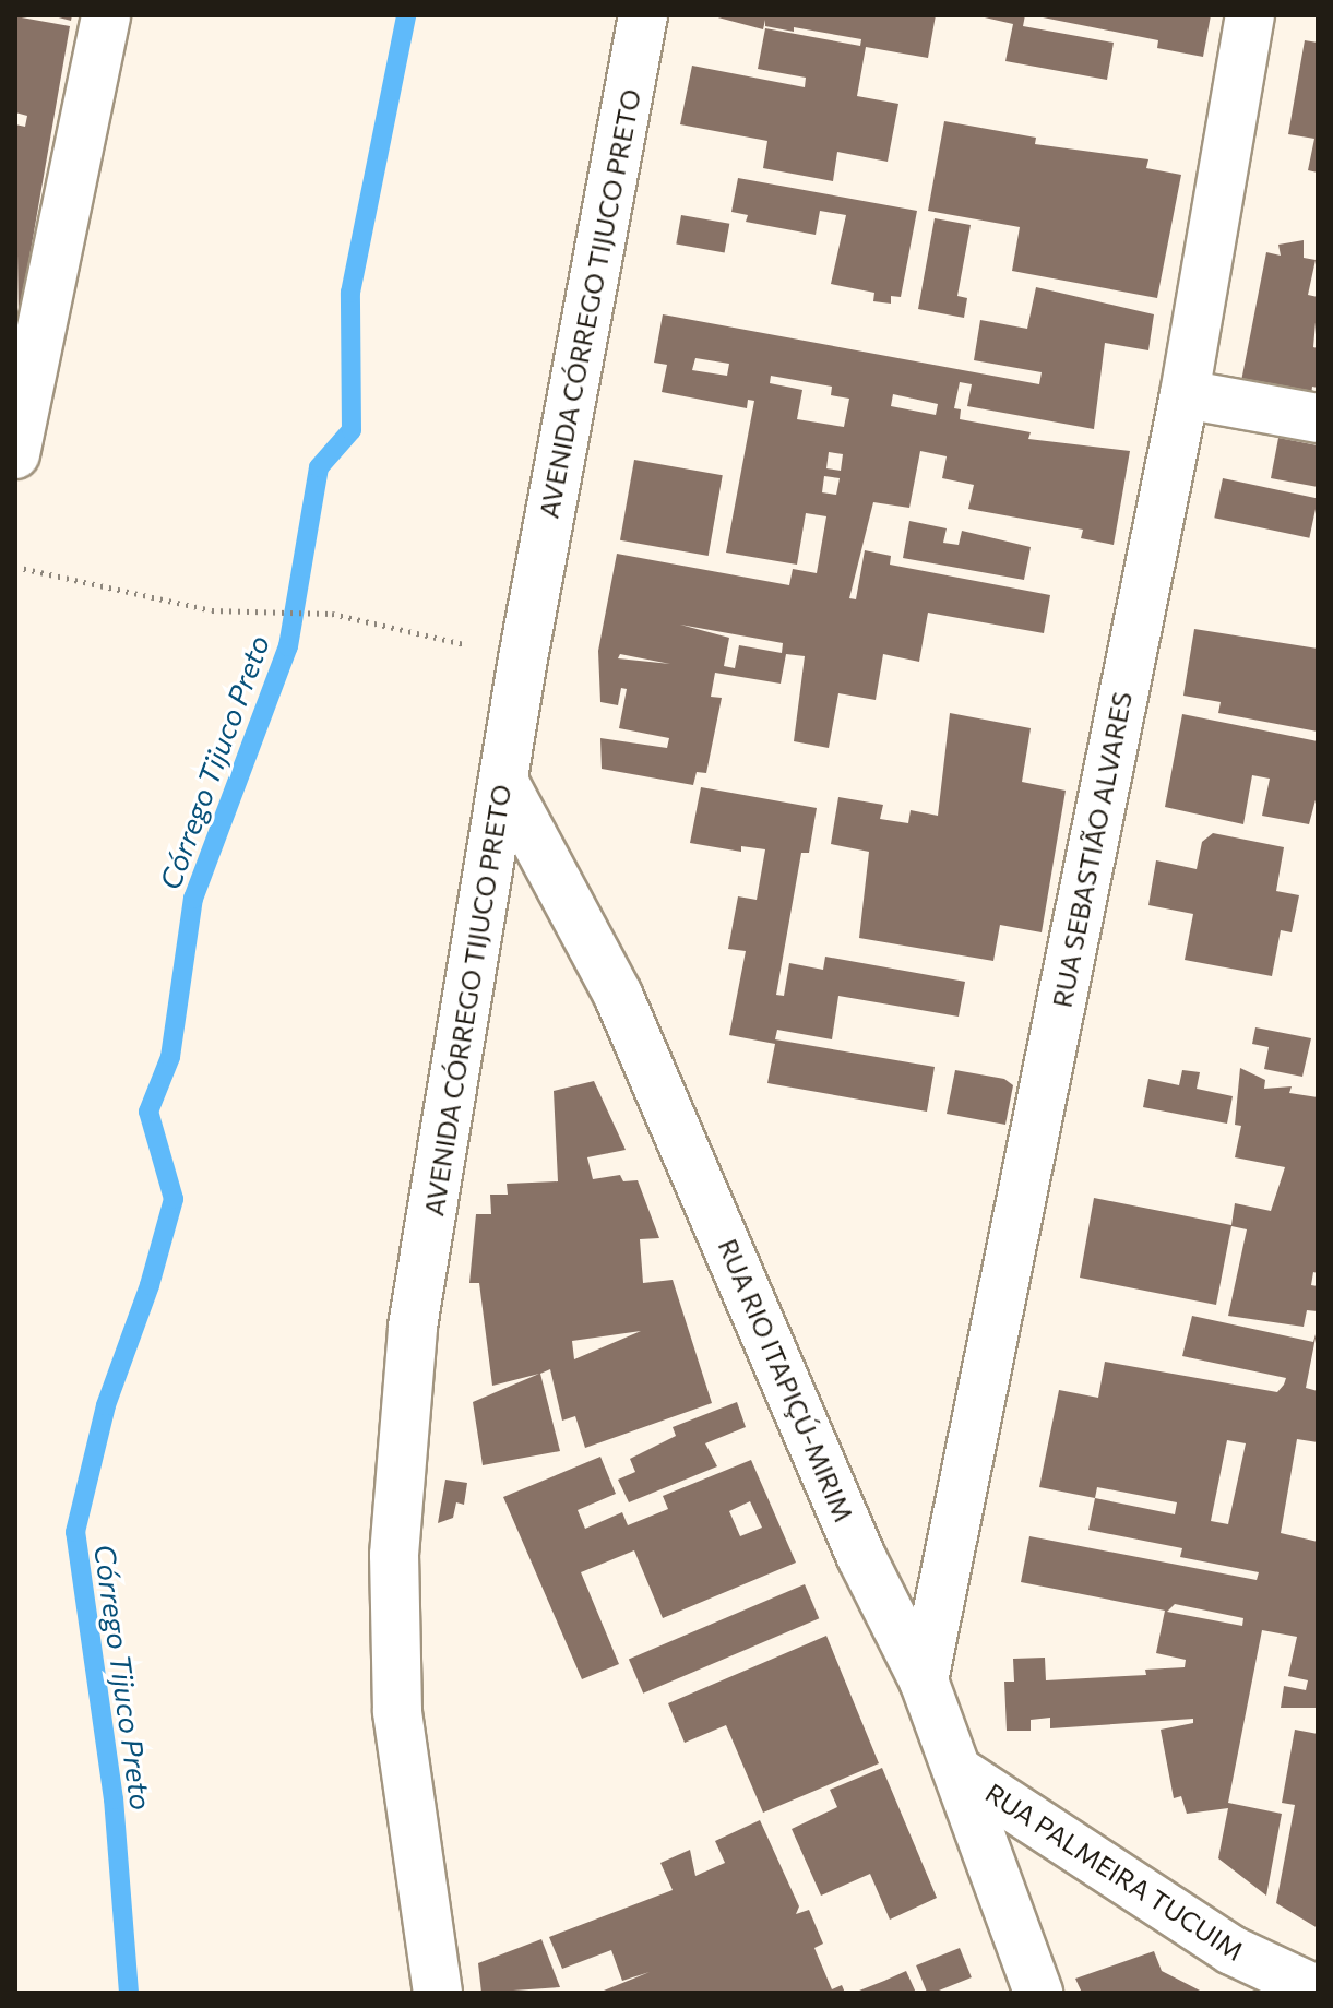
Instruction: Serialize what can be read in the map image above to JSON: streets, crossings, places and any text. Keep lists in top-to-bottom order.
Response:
{
  "streets": {
    "street": [
      "AVENIDA CÓRREGO TIJUCO PRETO",
      "RUA SEBASTIÃO ALVARES",
      "RUA RIO ITAPIÇÚ-MIRIM",
      "RUA PALMEIRA TUCUIM"
    ]
  },
  "crossings": [
    ["AVENIDA CÓRREGO TIJUCO PRETO", "RUA RIO ITAPIÇÚ-MIRIM"],
    ["RUA SEBASTIÃO ALVARES", "RUA RIO ITAPIÇÚ-MIRIM"],
    ["RUA RIO ITAPIÇÚ-MIRIM", "RUA PALMEIRA TUCUIM"]
  ],
  "water": ["Córrego Tijuco Preto"]
}
